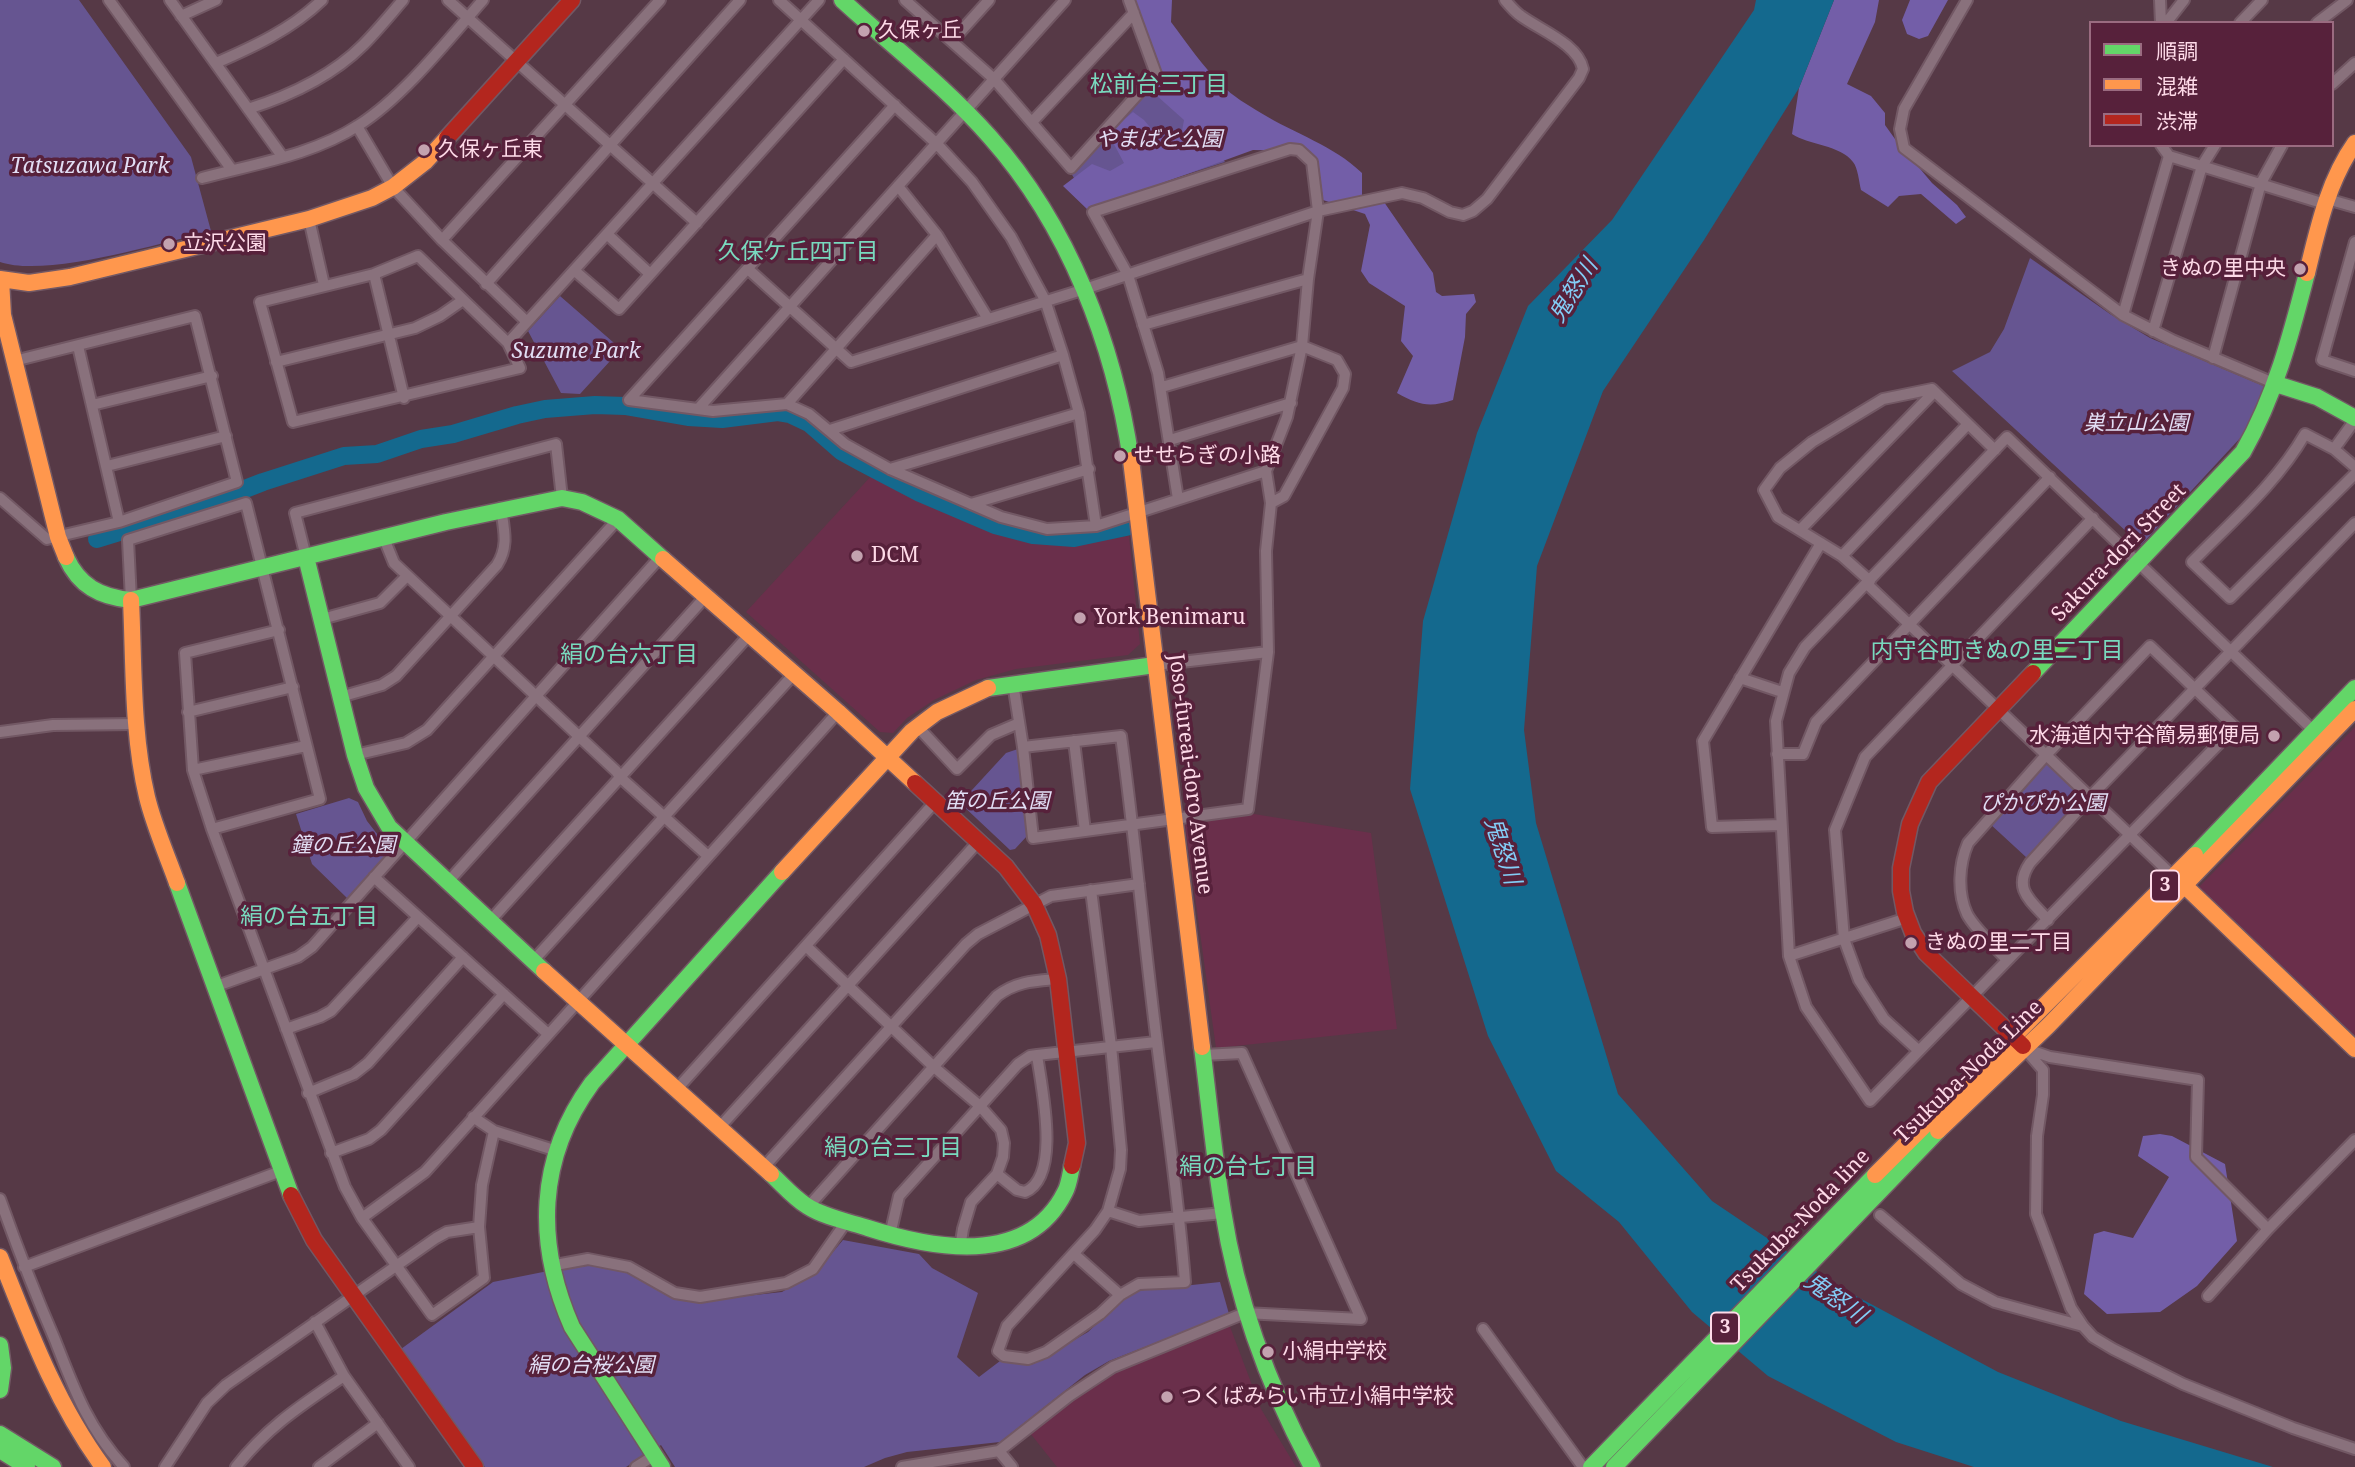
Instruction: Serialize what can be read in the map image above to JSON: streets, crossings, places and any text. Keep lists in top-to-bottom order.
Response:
{
  "streets": {
    "main road": [
      "Sakura-dori Street",
      "Joso-fureai-doro Avenue",
      "3",
      "Tsukuba-Noda Line",
      "Tsukuba-Noda line"
    ]
  },
  "crossings": [
    ["Sakura-dori Street", "Tsukuba-Noda Line"],
    ["Tsukuba-Noda Line", "Tsukuba-Noda line"]
  ],
  "districts": [
    "松前台三丁目",
    "久保ケ丘四丁目",
    "内守谷町きぬの里二丁目",
    "絹の台六丁目",
    "絹の台五丁目",
    "絹の台三丁目",
    "絹の台七丁目"
  ],
  "water": ["鬼怒川"],
  "parks": [
    "やまばと公園",
    "Tatsuzawa Park",
    "Suzume Park",
    "巣立山公園",
    "笛の丘公園",
    "ぴかぴか公園",
    "鐘の丘公園",
    "絹の台桜公園"
  ],
  "places": [
    "久保ヶ丘",
    "久保ヶ丘東",
    "立沢公園",
    "きぬの里中央",
    "せせらぎの小路",
    "DCM",
    "York Benimaru",
    "水海道内守谷簡易郵便局",
    "きぬの里二丁目",
    "小絹中学校",
    "つくばみらい市立小絹中学校"
  ],
  "legend": ["順調", "混雑", "渋滞"]
}
